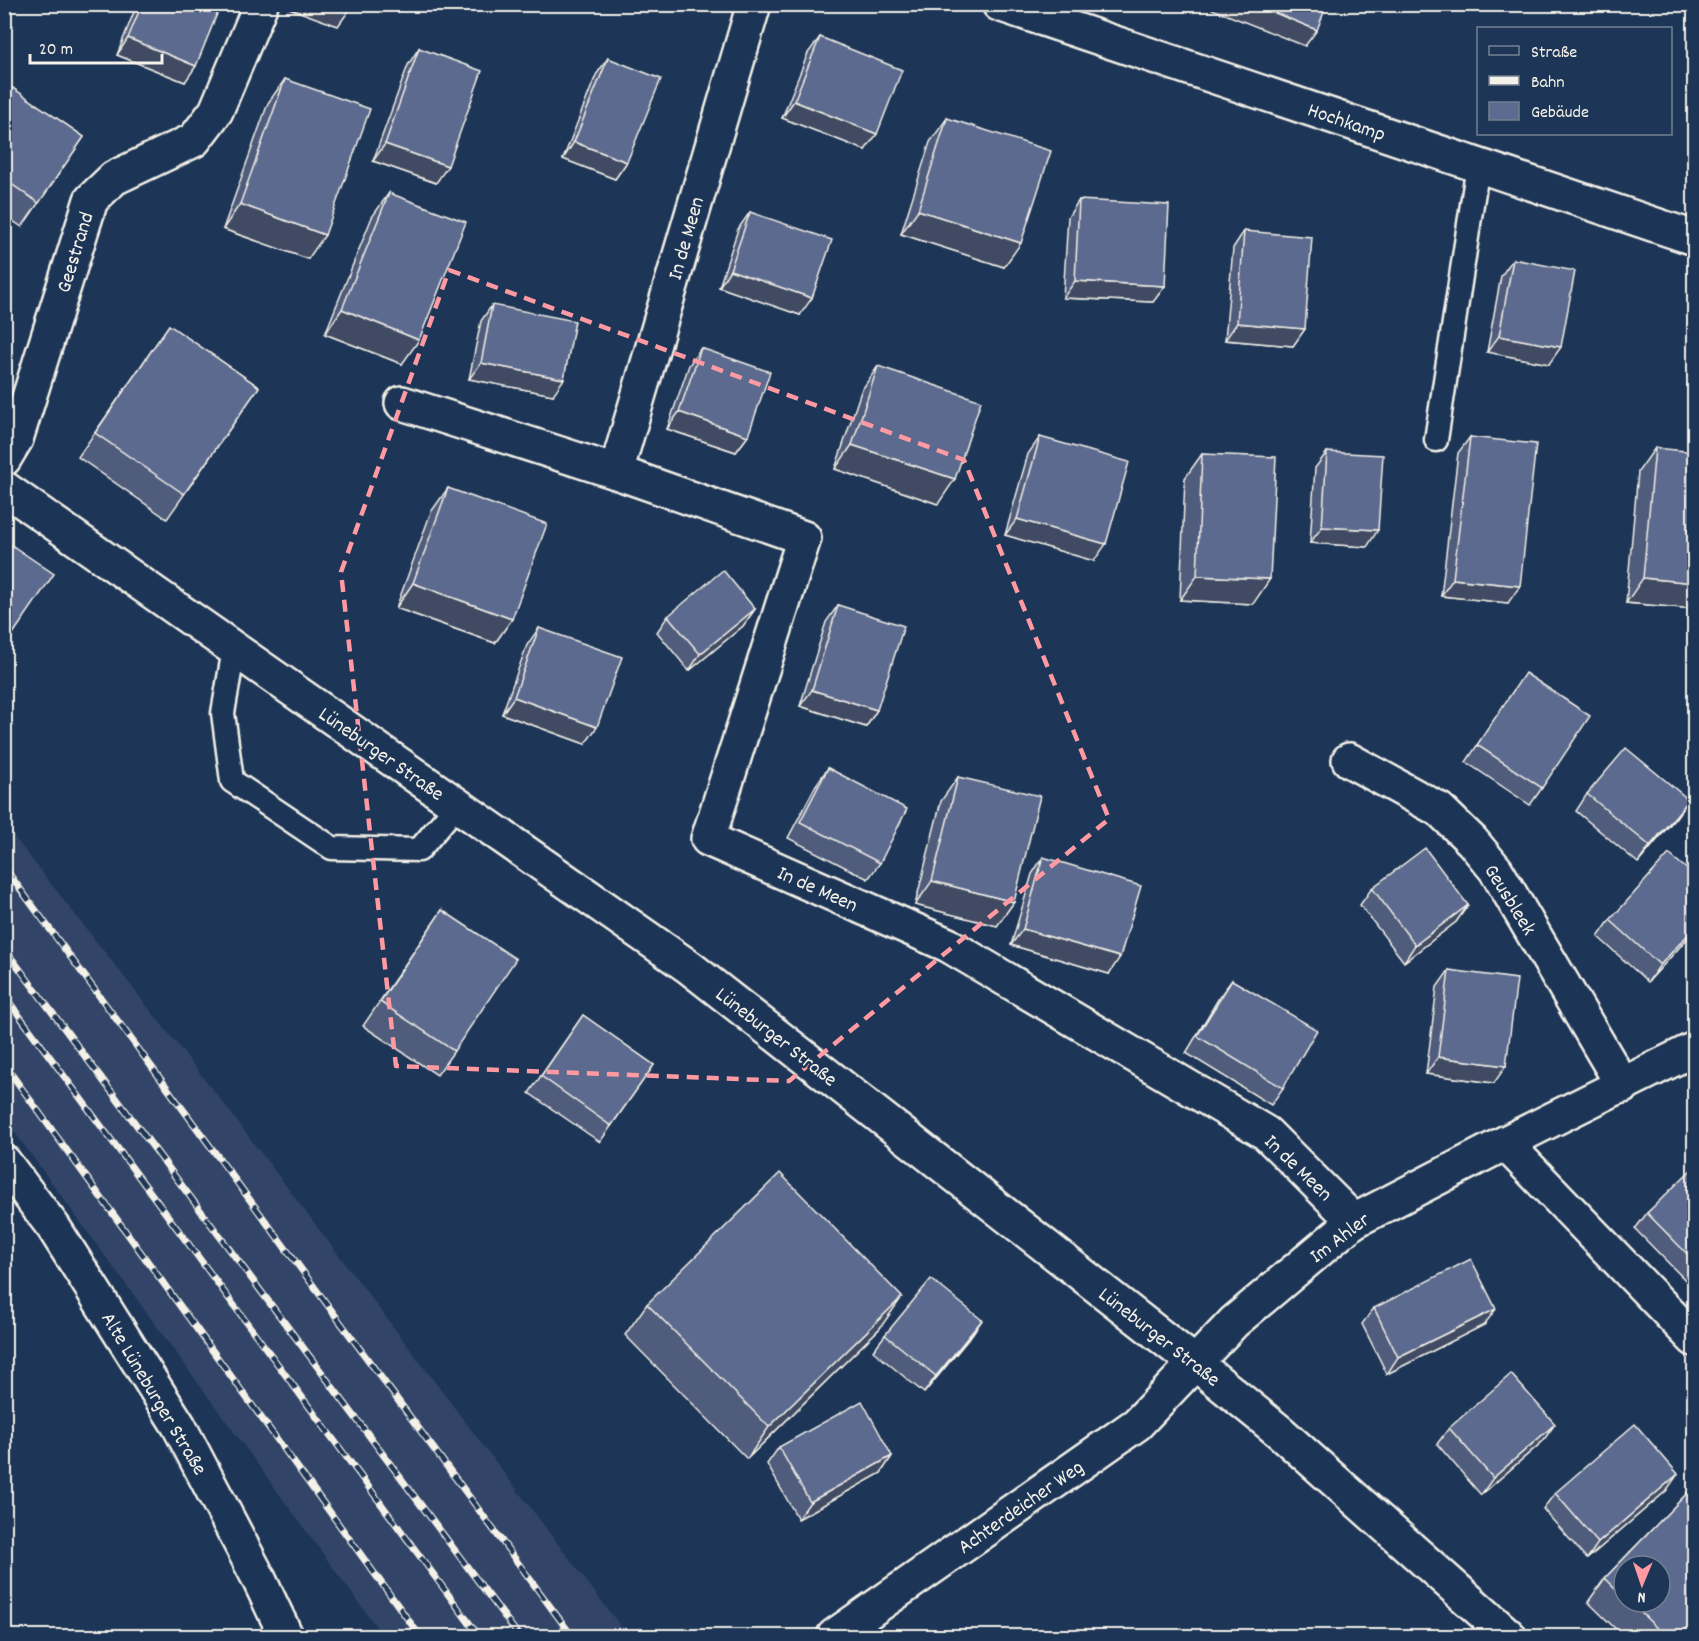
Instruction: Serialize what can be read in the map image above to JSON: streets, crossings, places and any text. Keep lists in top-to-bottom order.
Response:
{
  "streets": {
    "street": [
      "Hochkamp",
      "In de Meen",
      "Geestrand",
      "Lüneburger Straße",
      "Geusbleek",
      "Im Ahler",
      "Alte Lüneburger Straße",
      "Achterdeicher Weg"
    ]
  },
  "crossings": [
    ["In de Meen", "Im Ahler"],
    ["Lüneburger Straße", "Im Ahler"],
    ["Lüneburger Straße", "Achterdeicher Weg"],
    ["Geusbleek", "Im Ahler"],
    ["Im Ahler", "Achterdeicher Weg"]
  ],
  "legend": ["Straße", "Bahn", "Gebäude"],
  "scale_bar": "20 m",
  "north": "bottom"
}
